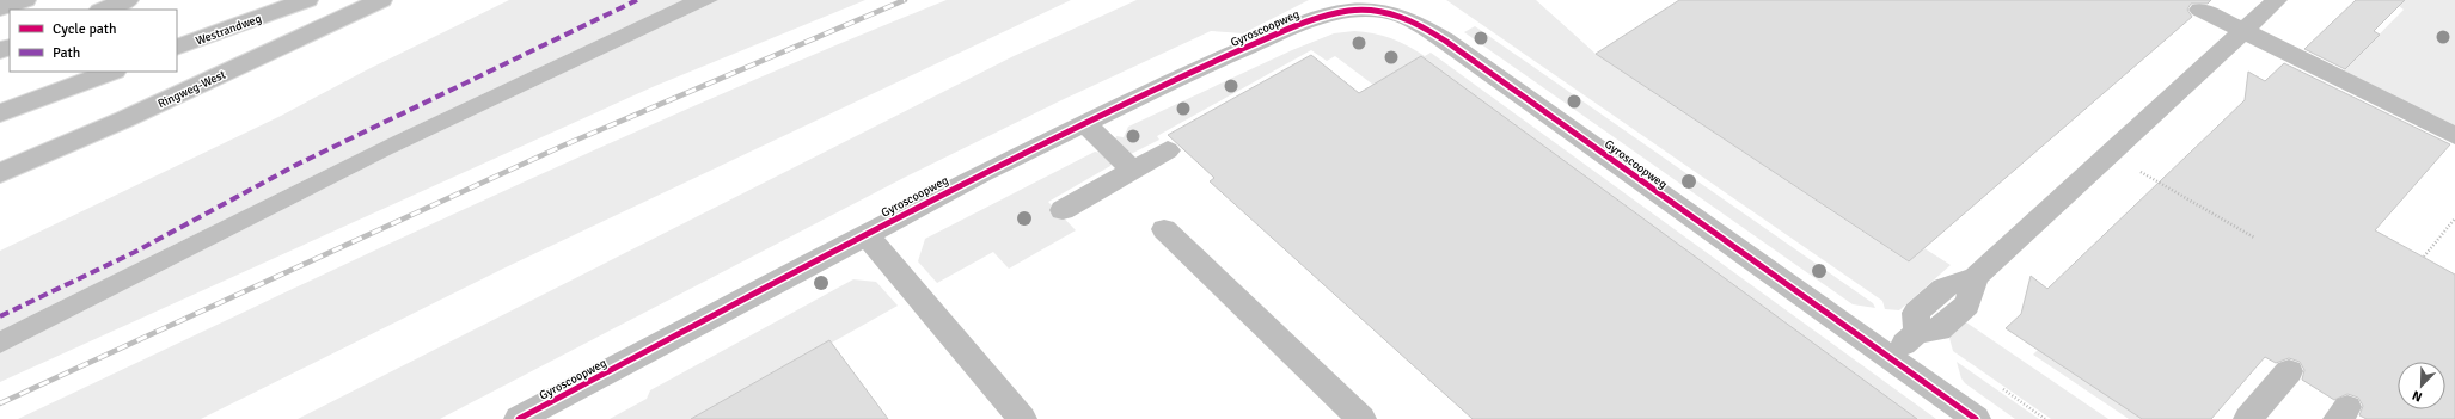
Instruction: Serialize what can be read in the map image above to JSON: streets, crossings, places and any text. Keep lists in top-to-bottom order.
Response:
{
  "streets": {
    "main road": ["Gyroscoopweg", "Westrandweg", "Ringweg-West"]
  },
  "legend": ["Cycle path", "Path"],
  "north": "bottom left"
}
